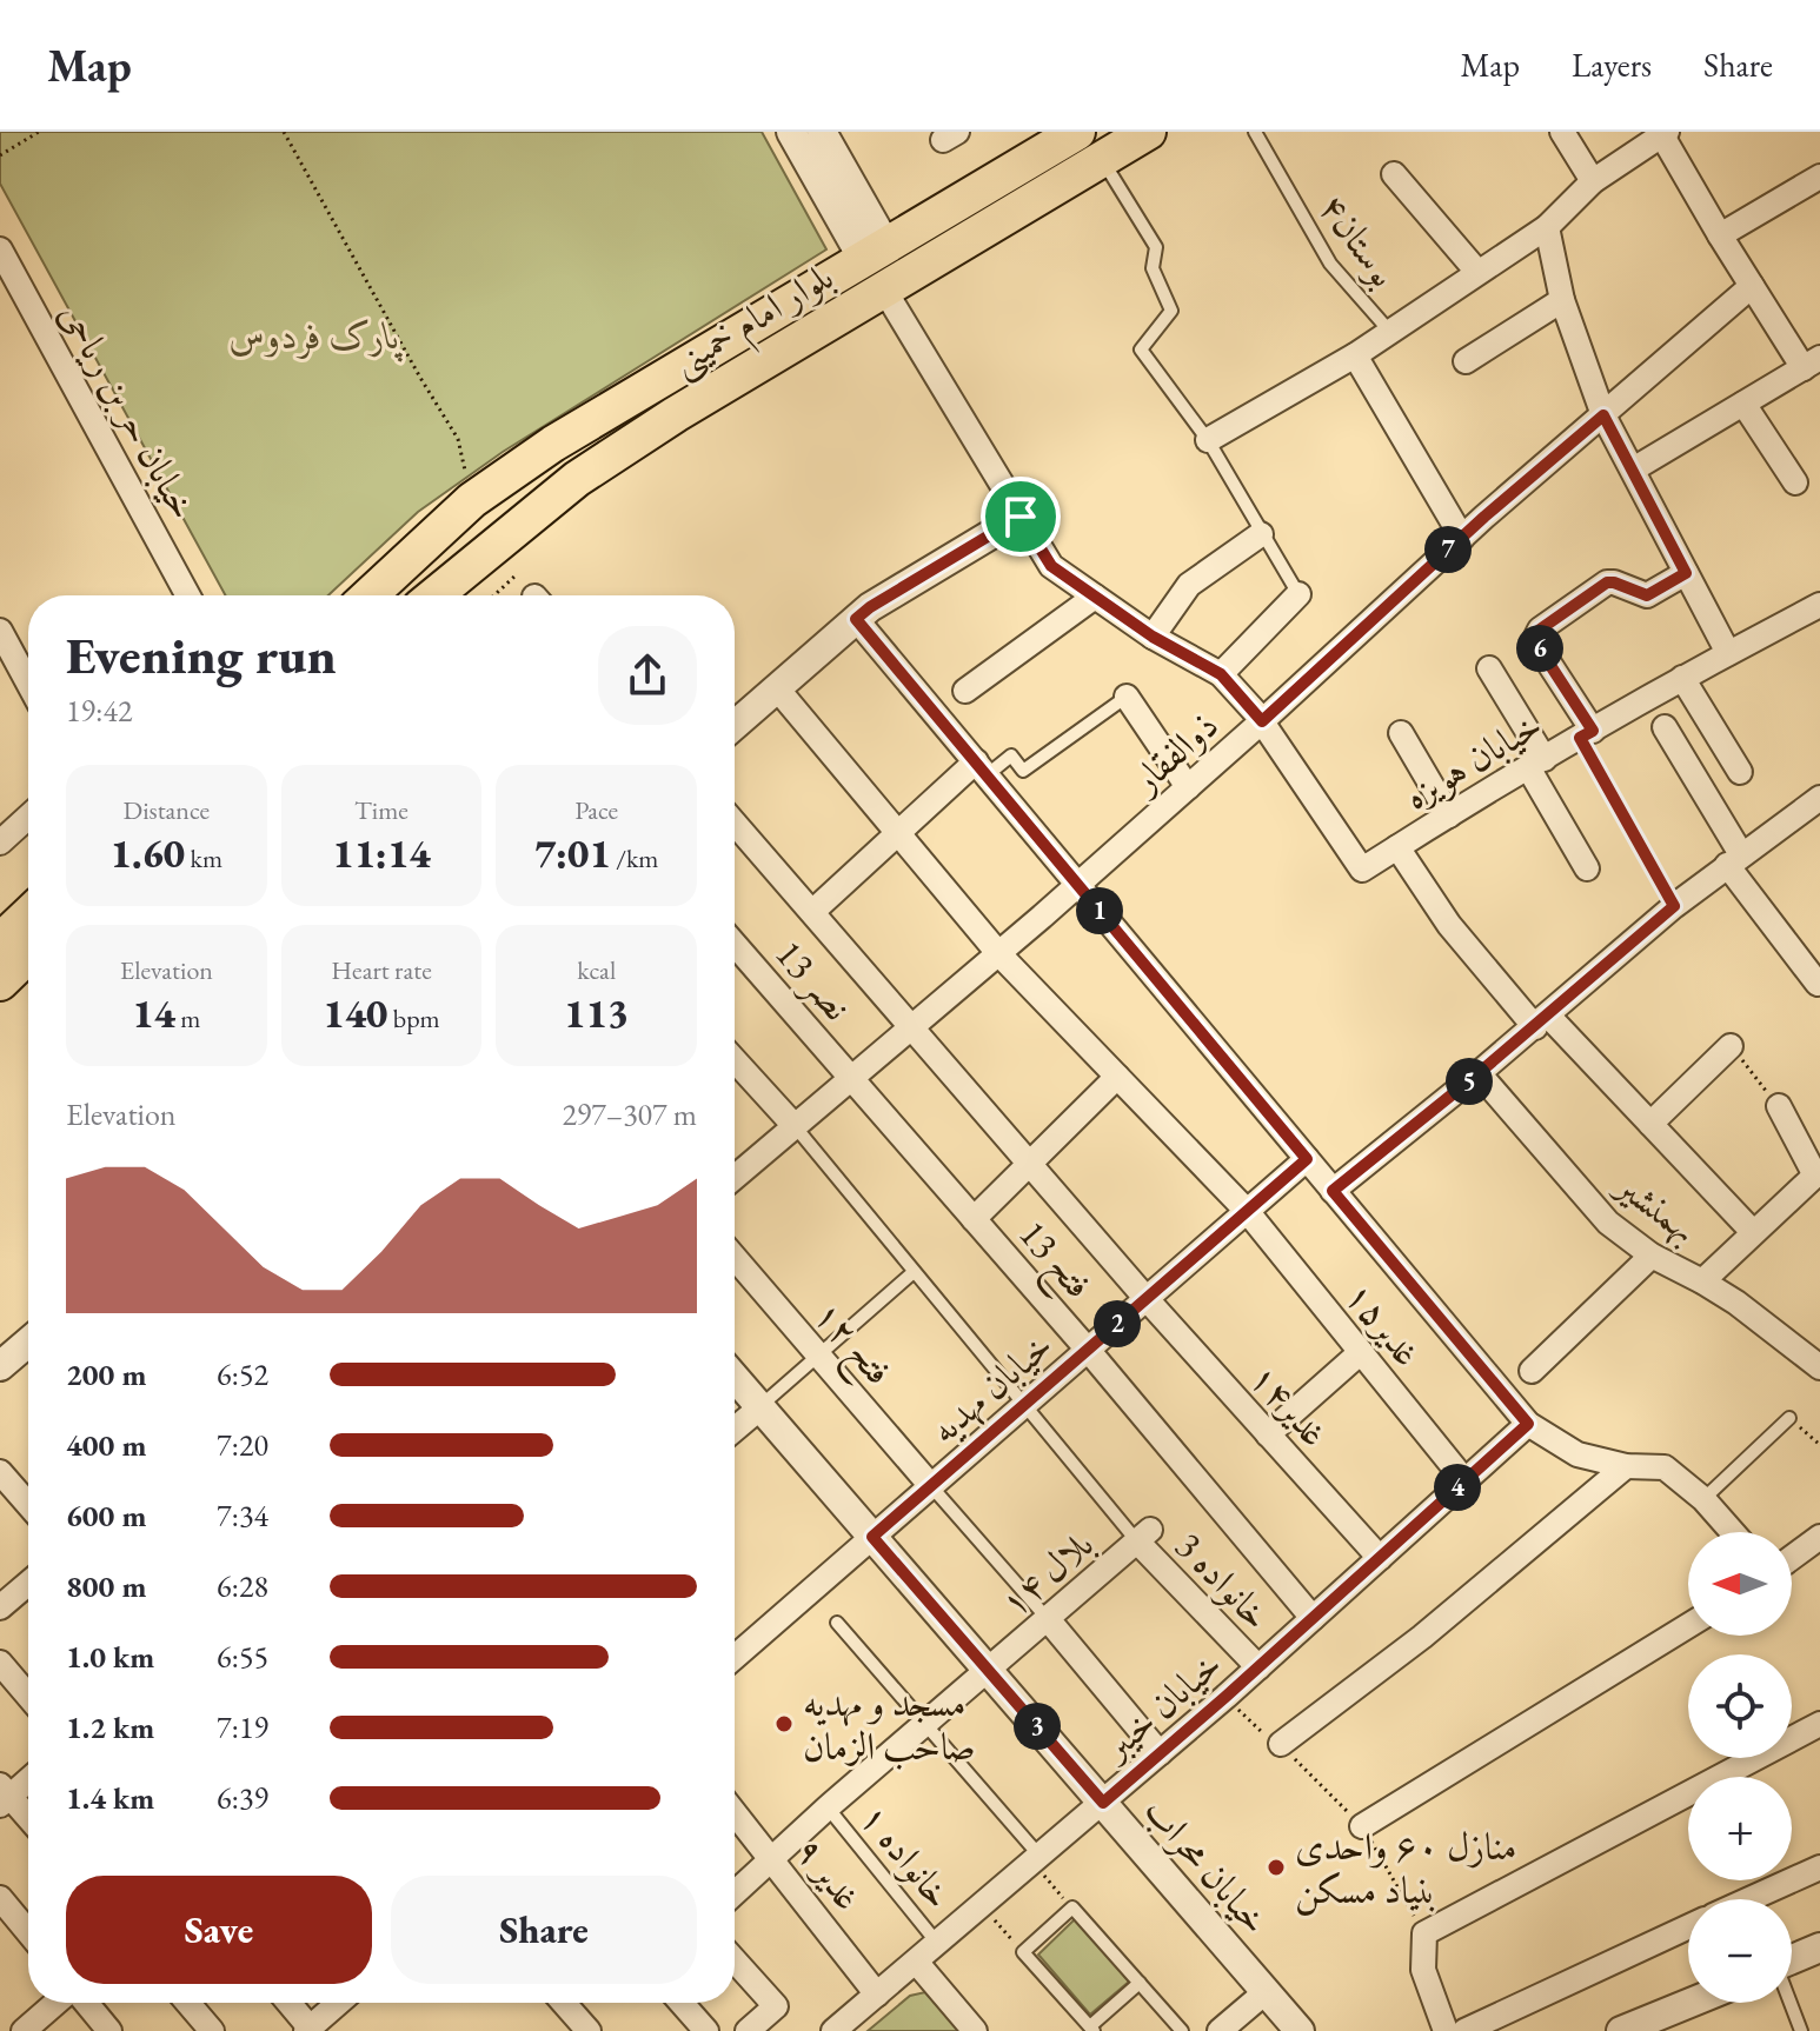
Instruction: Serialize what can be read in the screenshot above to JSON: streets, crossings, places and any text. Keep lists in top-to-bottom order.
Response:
{
  "streets": {
    "main road": ["بلوار امام خمینی"],
    "street": [
      "خیابان حر بن ریاحی",
      "ذوالفقار",
      "خیابان هویزه",
      "نصر 13",
      "بهمنشیر",
      "فتح 13",
      "غدیر۱۵",
      "فتح ۱۲",
      "خیابان مهدیه",
      "غدیر۱۴",
      "بلال ۱۴",
      "خانواده 3",
      "خیابان خیبر",
      "خیابان محراب",
      "غدیر ۹"
    ],
    "lane": ["بوستان۴", "خانواده ۱"]
  },
  "crossings": [
    ["ذوالفقار", "خیابان هویزه"],
    ["ذوالفقار", "نصر 13"],
    ["ذوالفقار", "فتح 13"],
    ["ذوالفقار", "غدیر۱۵"],
    ["ذوالفقار", "غدیر۱۴"],
    ["نصر 13", "فتح 13"],
    ["فتح 13", "خیابان مهدیه"],
    ["فتح 13", "خیابان خیبر"],
    ["غدیر۱۵", "خیابان مهدیه"],
    ["غدیر۱۵", "خیابان خیبر"],
    ["فتح ۱۲", "خیابان مهدیه"],
    ["خیابان مهدیه", "غدیر۱۴"],
    ["خیابان مهدیه", "خیابان محراب"],
    ["غدیر۱۴", "خیابان خیبر"],
    ["بلال ۱۴", "خانواده 3"],
    ["بلال ۱۴", "خانواده ۱"],
    ["بلال ۱۴", "خیابان محراب"],
    ["بلال ۱۴", "غدیر ۹"],
    ["خانواده 3", "خیابان خیبر"],
    ["خیابان خیبر", "خانواده ۱"],
    ["خیابان خیبر", "خیابان محراب"],
    ["خیابان خیبر", "غدیر ۹"]
  ],
  "parks": ["پارک فردوس"],
  "places": ["مسجد و مهدیه صاحب الزمان", "منازل ۶۰ واحدی بنیاد مسکن"],
  "north": "left",
  "page": {
    "header": "Map",
    "nav": ["Map", "Layers", "Share"],
    "pins": [
      "7",
      "6",
      "1",
      "5",
      "2",
      "4",
      "3"
    ],
    "heading": ["Evening run", "19:42"],
    "stats": [
      ["Distance", "1.60 km"],
      ["Time", "11:14"],
      ["Pace", "7:01 /km"],
      ["Elevation", "14 m"],
      ["Heart rate", "140 bpm"],
      ["kcal", "113"]
    ],
    "chart": ["Elevation", "297–307 m"],
    "list": [
      {
        "name": "200 m",
        "note": "6:52"
      },
      {
        "name": "400 m",
        "note": "7:20"
      },
      {
        "name": "600 m",
        "note": "7:34"
      },
      {
        "name": "800 m",
        "note": "6:28"
      },
      {
        "name": "1.0 km",
        "note": "6:55"
      },
      {
        "name": "1.2 km",
        "note": "7:19"
      },
      {
        "name": "1.4 km",
        "note": "6:39"
      }
    ],
    "map_buttons": ["+", "−"],
    "buttons": ["Save", "Share"]
  }
}
